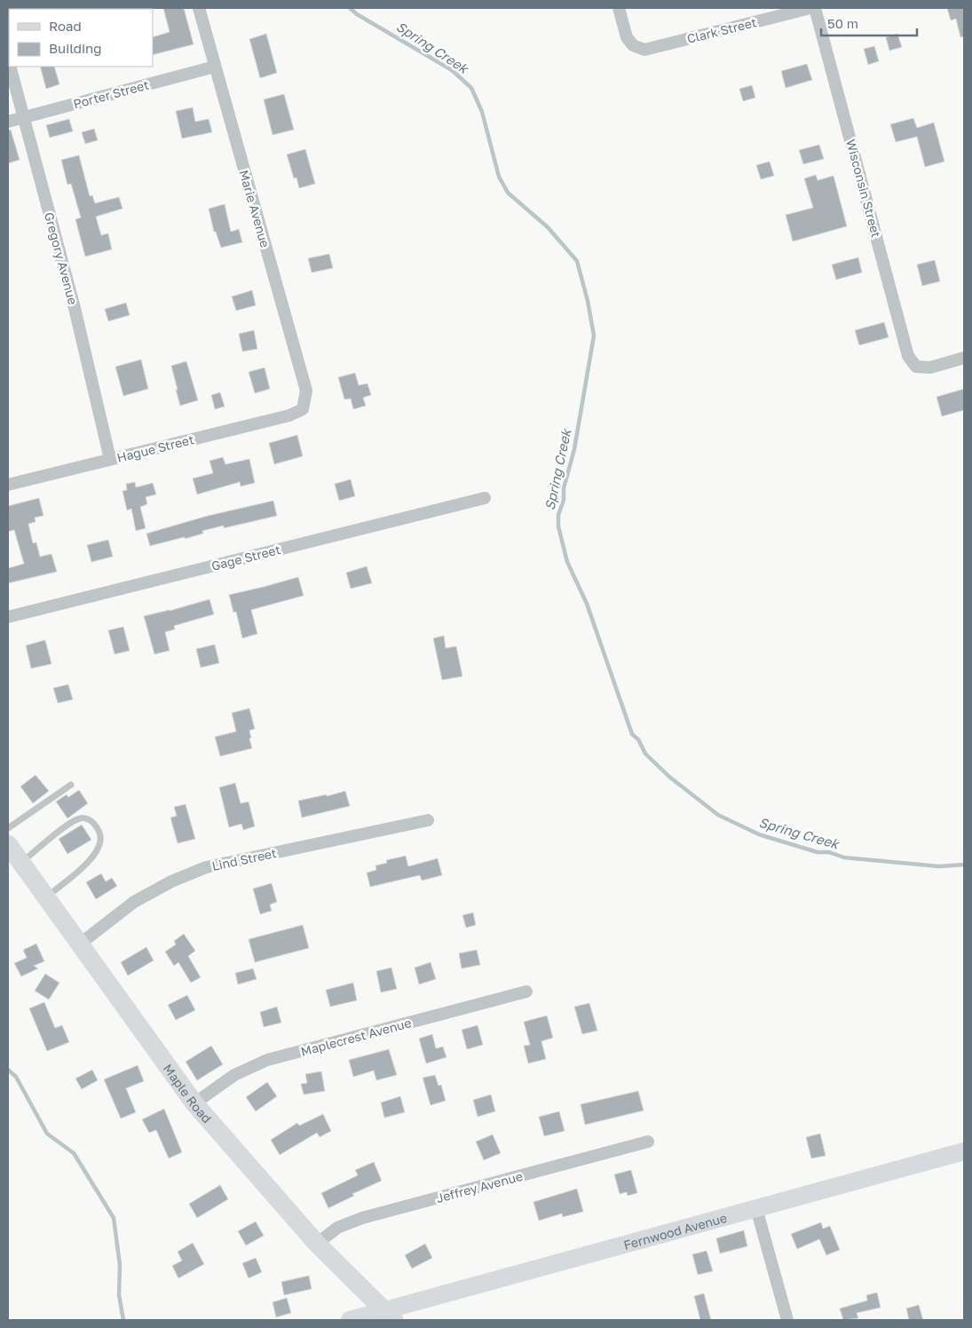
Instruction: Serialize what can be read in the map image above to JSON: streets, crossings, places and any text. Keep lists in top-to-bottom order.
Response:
{
  "streets": {
    "main road": ["Maple Road"],
    "street": [
      "Clark Street",
      "Porter Street",
      "Wisconsin Street",
      "Marie Avenue",
      "Gregory Avenue",
      "Hague Street",
      "Gage Street",
      "Lind Street",
      "Maplecrest Avenue",
      "Jeffrey Avenue",
      "Fernwood Avenue"
    ]
  },
  "crossings": [
    ["Porter Street", "Marie Avenue"],
    ["Porter Street", "Gregory Avenue"],
    ["Marie Avenue", "Hague Street"],
    ["Gregory Avenue", "Hague Street"],
    ["Lind Street", "Maple Road"],
    ["Maplecrest Avenue", "Maple Road"],
    ["Maple Road", "Jeffrey Avenue"],
    ["Maple Road", "Fernwood Avenue"]
  ],
  "water": ["Spring Creek"],
  "legend": ["Road", "Building"],
  "scale_bar": "50 m"
}
